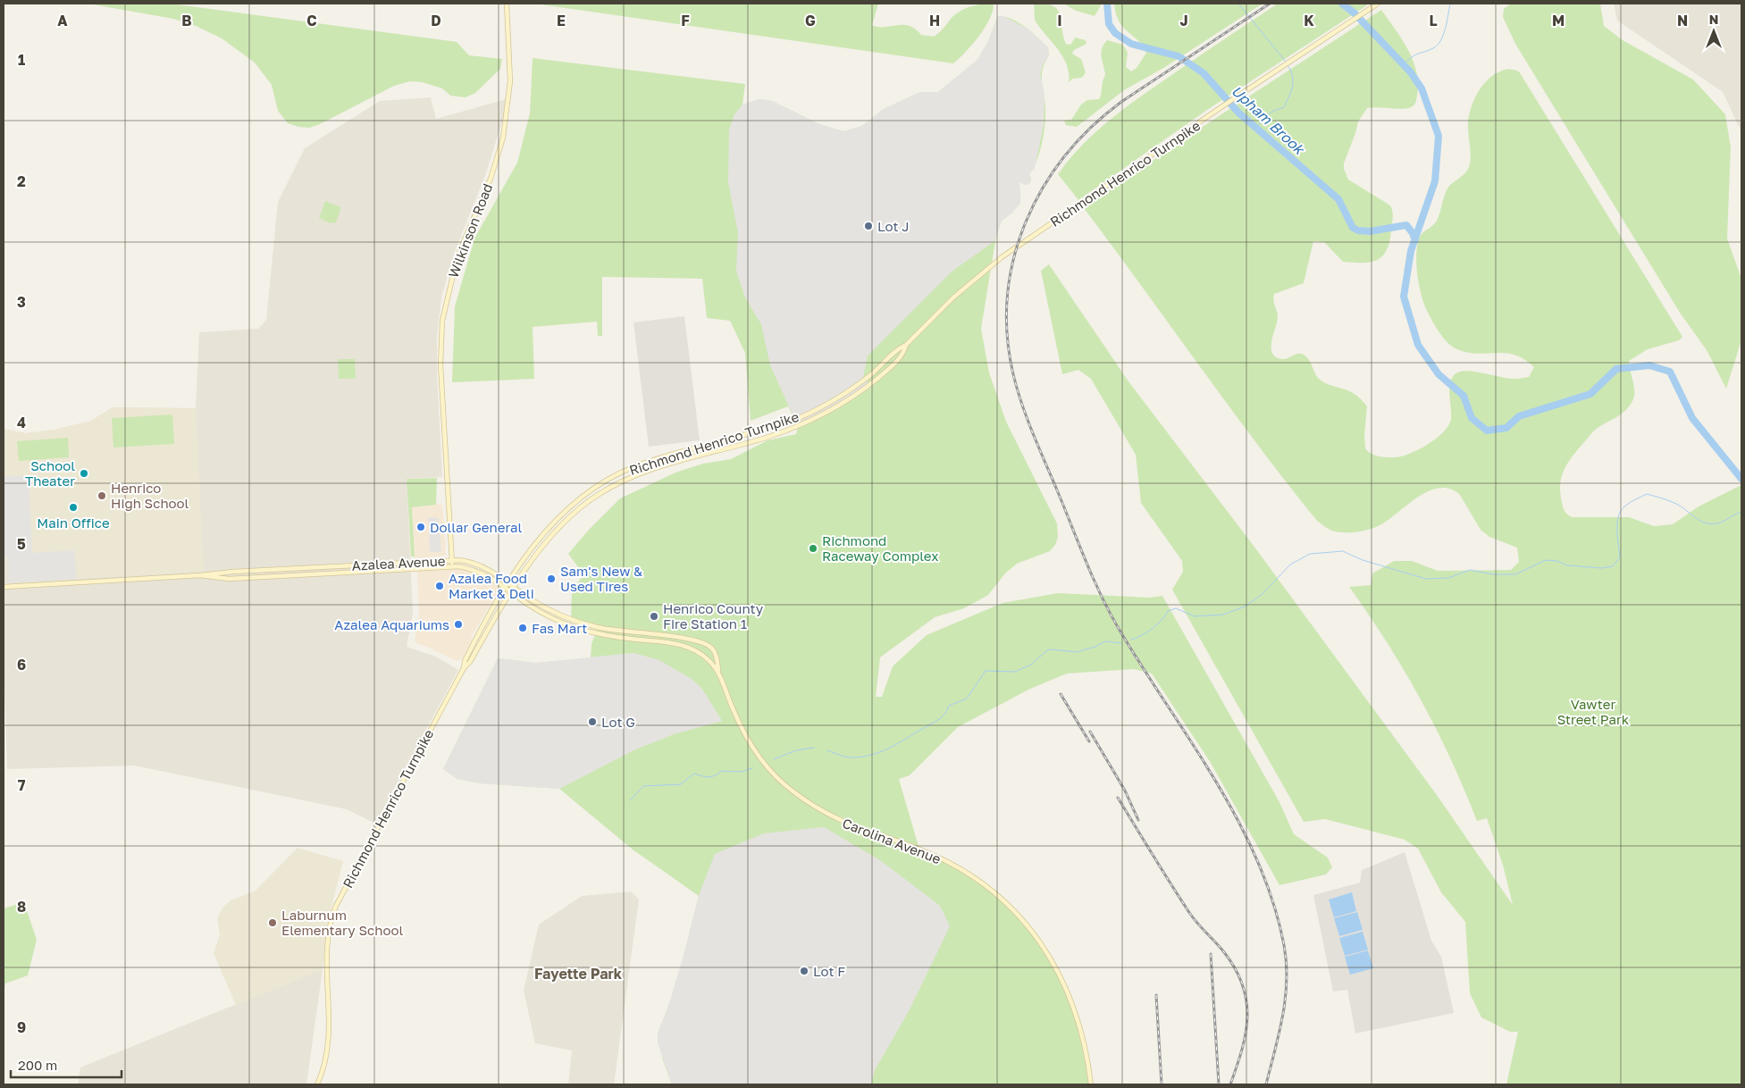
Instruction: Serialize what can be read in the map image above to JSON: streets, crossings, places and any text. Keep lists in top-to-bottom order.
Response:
{
  "streets": {
    "main road": [
      "Richmond Henrico Turnpike",
      "Wilkinson Road",
      "Azalea Avenue",
      "Carolina Avenue"
    ]
  },
  "crossings": [
    ["Richmond Henrico Turnpike", "Azalea Avenue"],
    ["Wilkinson Road", "Azalea Avenue"],
    ["Azalea Avenue", "Carolina Avenue"]
  ],
  "districts": ["Fayette Park"],
  "water": ["Upham Brook"],
  "parks": ["Vawter Street Park"],
  "places": [
    "Lot J",
    "School Theater",
    "Henrico High School",
    "Main Office",
    "Dollar General",
    "Richmond Raceway Complex",
    "Sam's New & Used Tires",
    "Azalea Food Market & Deli",
    "Henrico County Fire Station 1",
    "Azalea Aquariums",
    "Fas Mart",
    "Lot G",
    "Laburnum Elementary School",
    "Lot F"
  ],
  "scale_bar": "200 m",
  "north": "top",
  "grid": {
    "columns": [
      "A",
      "B",
      "C",
      "D",
      "E",
      "F",
      "G",
      "H",
      "I",
      "J",
      "K",
      "L",
      "M",
      "N"
    ],
    "rows": [
      "1",
      "2",
      "3",
      "4",
      "5",
      "6",
      "7",
      "8",
      "9"
    ]
  }
}
